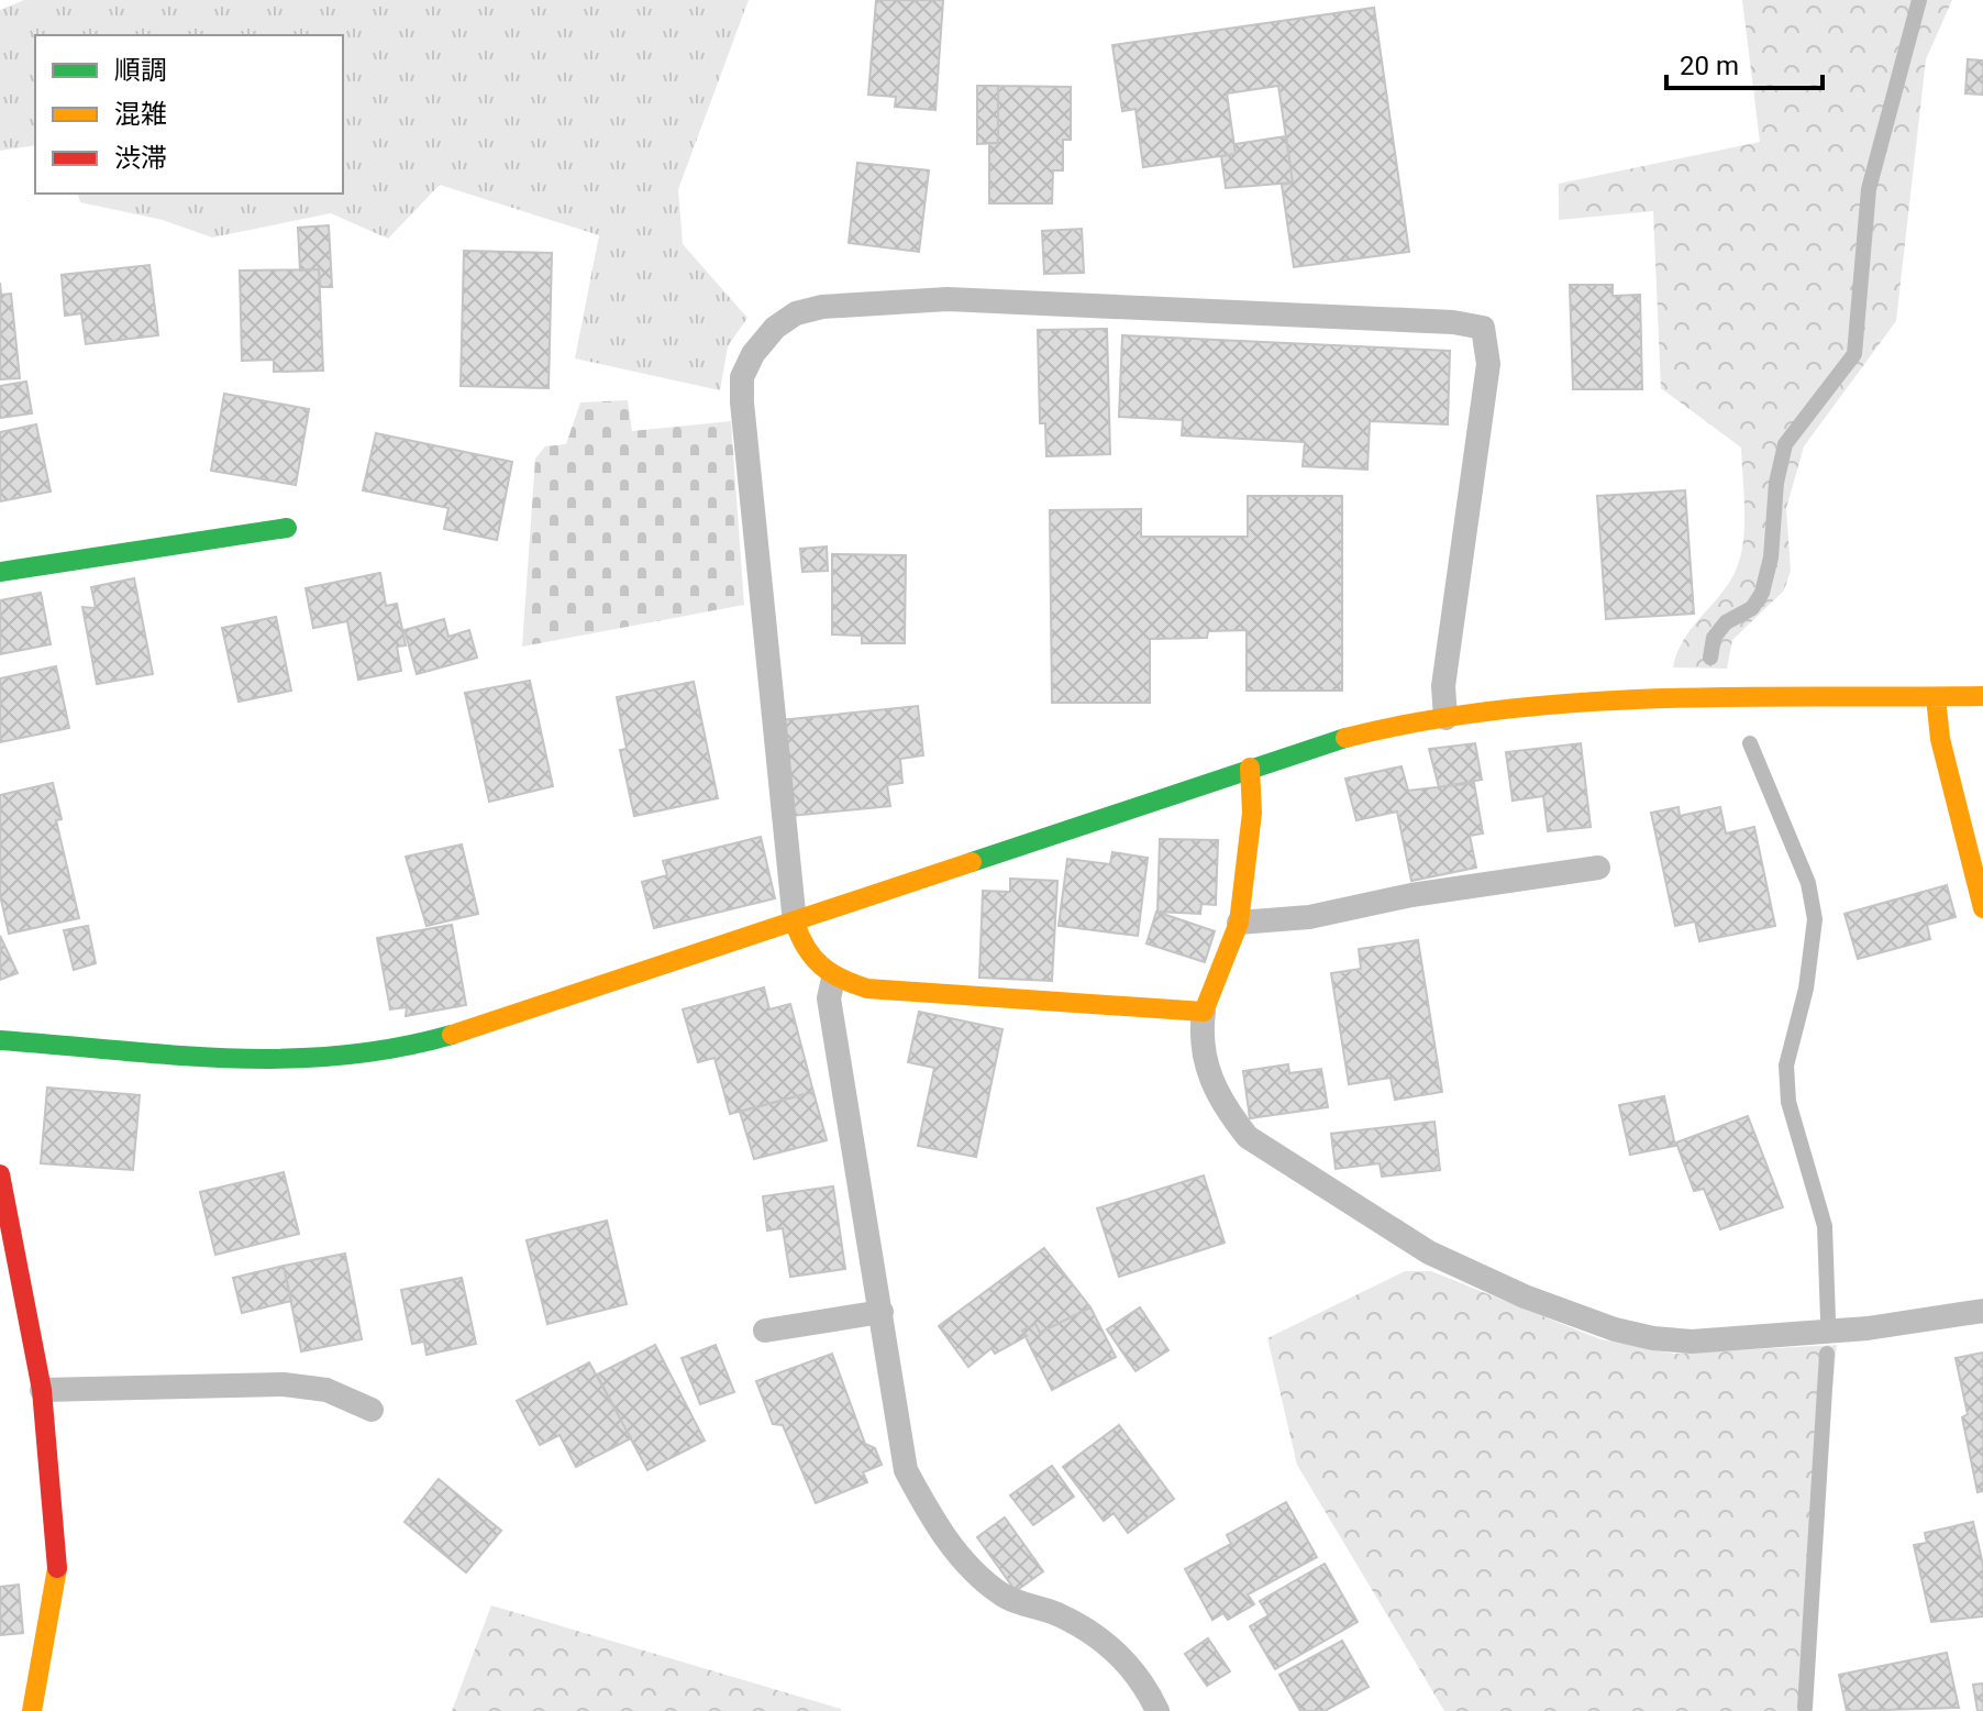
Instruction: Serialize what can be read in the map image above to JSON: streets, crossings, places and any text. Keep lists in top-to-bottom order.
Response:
{
  "legend": ["順調", "混雑", "渋滞"],
  "scale_bar": "20 m"
}
